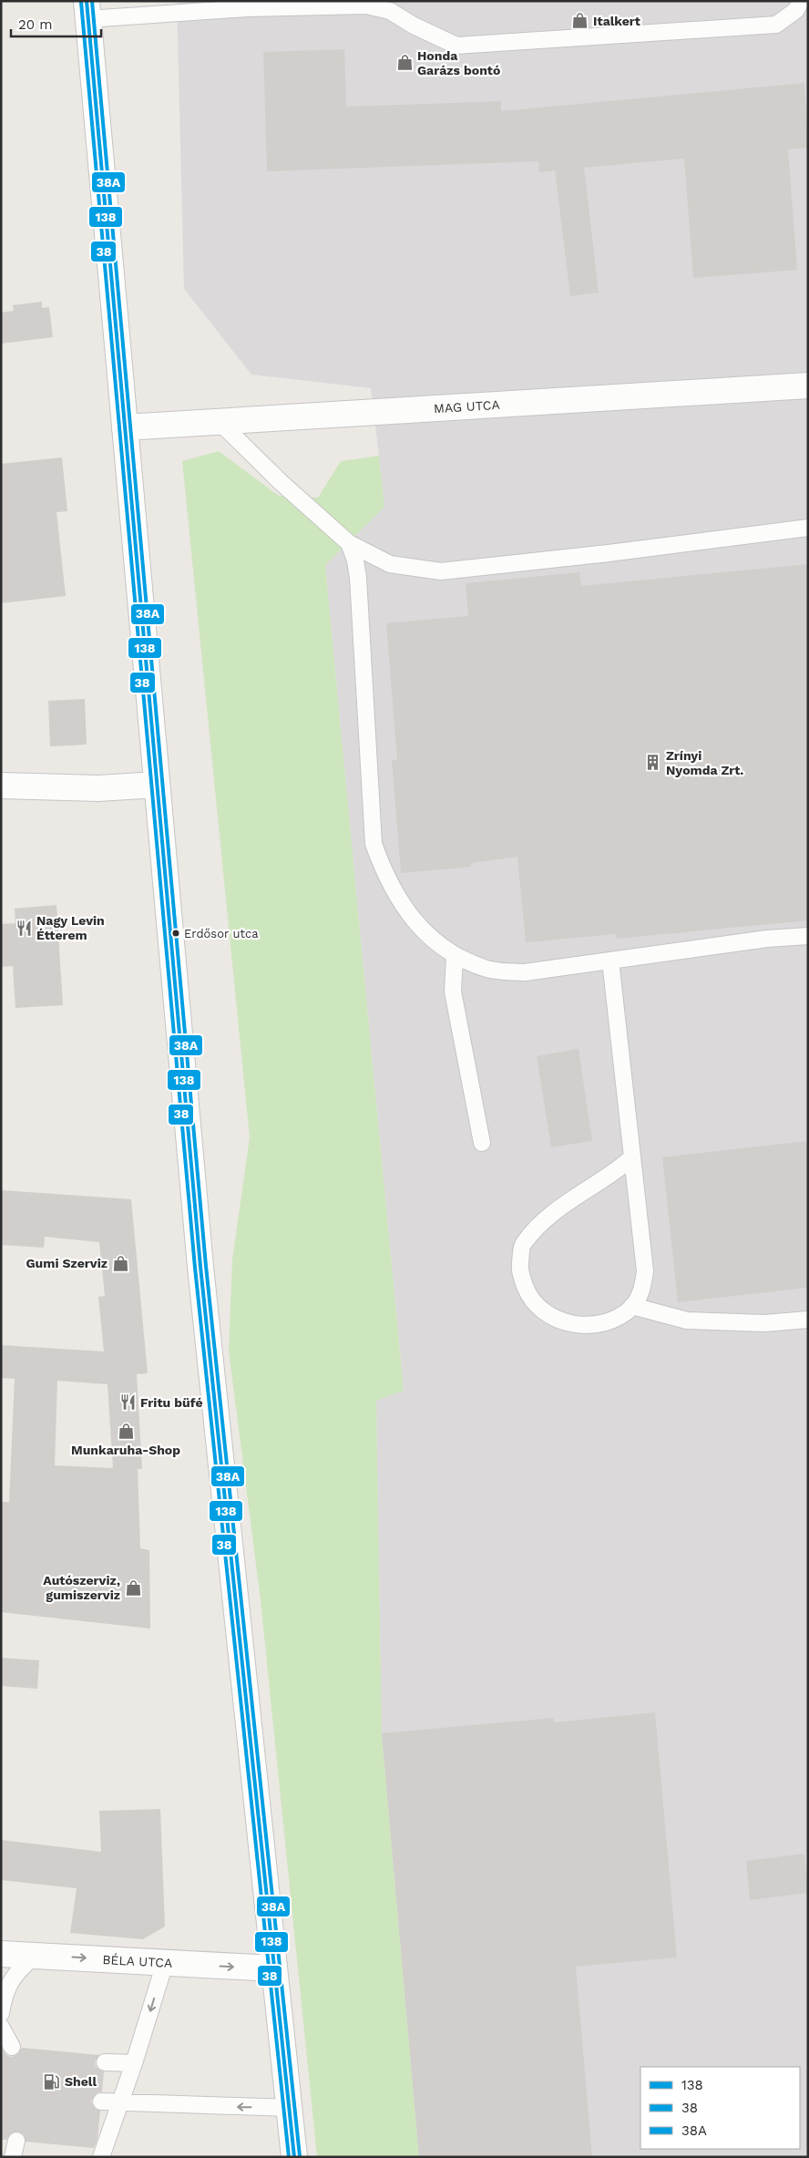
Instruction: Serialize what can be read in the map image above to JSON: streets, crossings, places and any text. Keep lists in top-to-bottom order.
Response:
{
  "streets": {
    "main road": ["MAG UTCA", "BÉLA UTCA"]
  },
  "one_way": ["BÉLA UTCA"],
  "places": {
    "shop": [
      "Italkert",
      "Honda Garázs bontó",
      "Gumi Szerviz",
      "Munkaruha-Shop",
      "Autószerviz, gumiszerviz"
    ],
    "building": ["Zrínyi Nyomda Zrt."],
    "restaurant": ["Nagy Levin Étterem", "Fritu büfé"],
    "other": ["Erdősor utca"],
    "fuel station": ["Shell"]
  },
  "lines": ["transit line 138", "transit line 38A", "transit line 38"],
  "legend": ["138", "38", "38A"],
  "scale_bar": "20 m"
}
